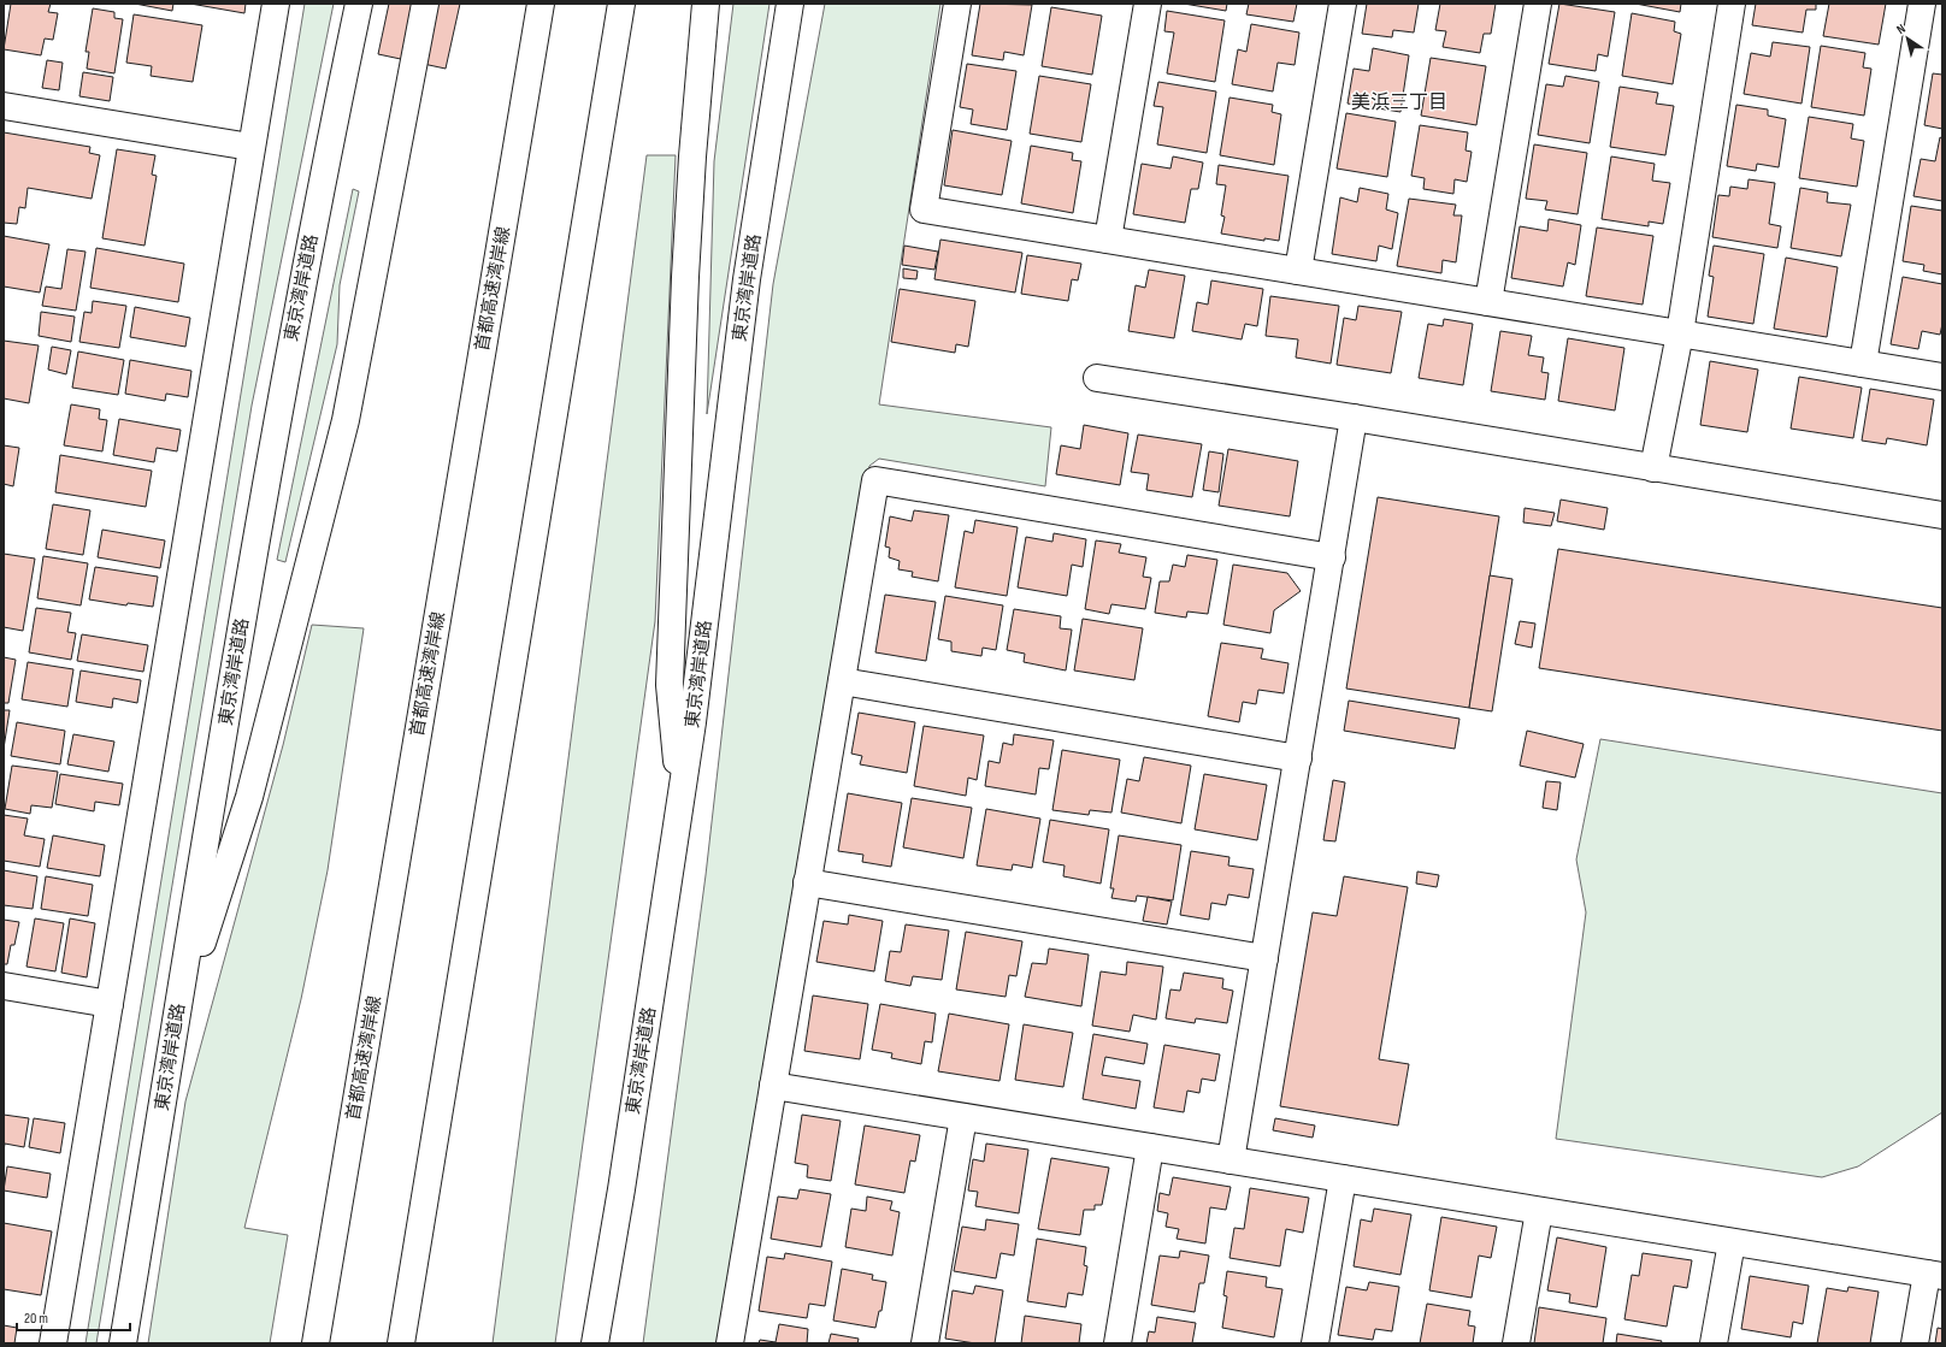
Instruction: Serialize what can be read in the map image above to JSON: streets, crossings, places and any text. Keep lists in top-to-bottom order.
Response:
{
  "streets": {
    "main road": ["東京湾岸道路", "首都高速湾岸線"]
  },
  "districts": ["美浜三丁目"],
  "scale_bar": "20 m",
  "north": "top left"
}
